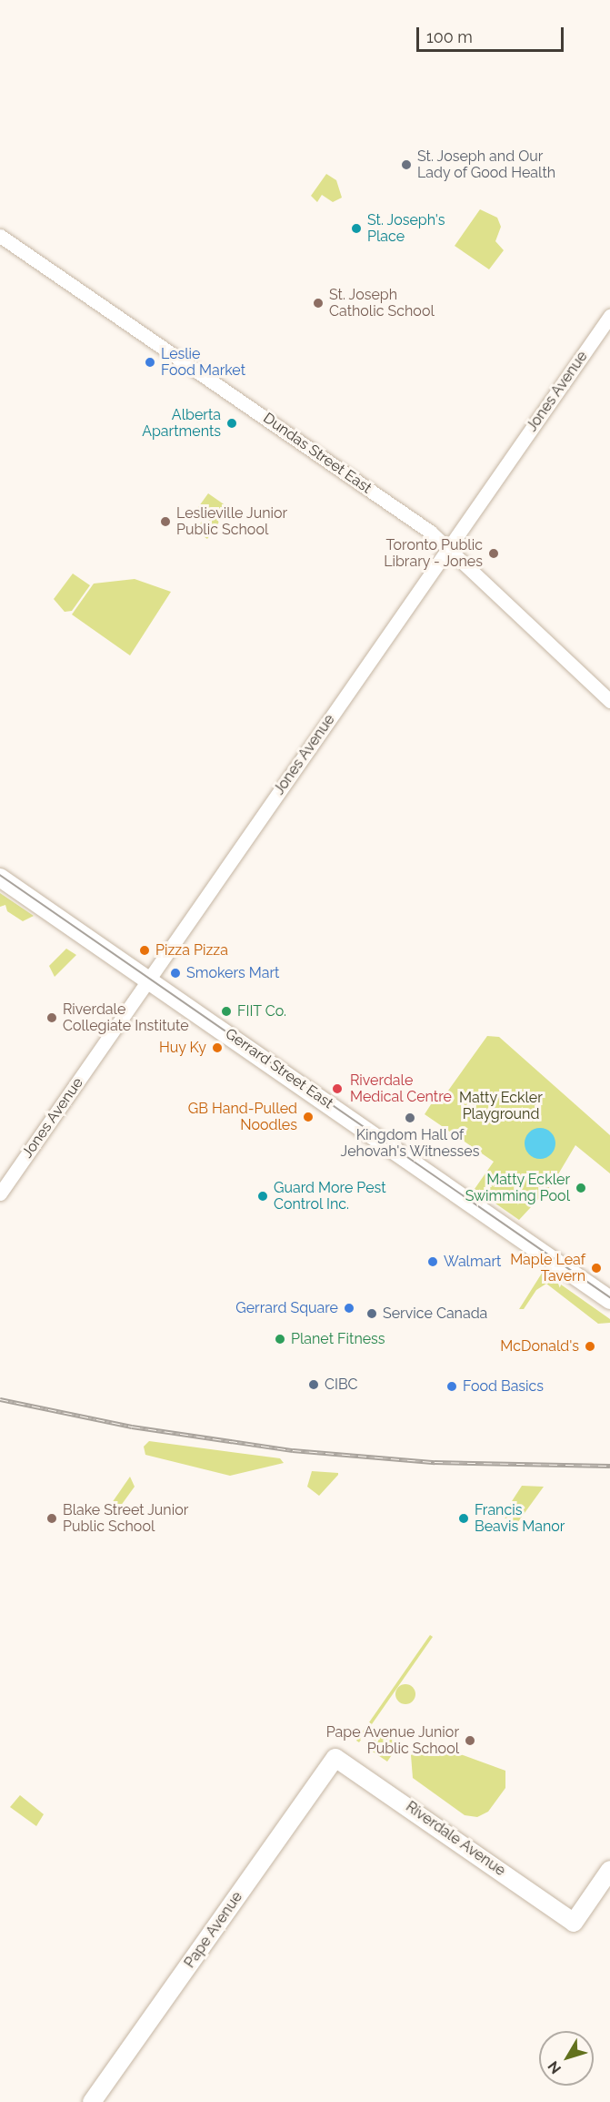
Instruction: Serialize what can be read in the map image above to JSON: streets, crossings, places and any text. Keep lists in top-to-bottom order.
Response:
{
  "streets": {
    "main road": ["Gerrard Street East", "Riverdale Avenue", "Pape Avenue"],
    "street": ["Jones Avenue", "Dundas Street East"]
  },
  "crossings": [
    ["Jones Avenue", "Dundas Street East"],
    ["Jones Avenue", "Gerrard Street East"],
    ["Riverdale Avenue", "Pape Avenue"]
  ],
  "parks": ["Matty Eckler Playground"],
  "places": [
    "St. Joseph and Our Lady of Good Health",
    "St. Joseph's Place",
    "St. Joseph Catholic School",
    "Leslie Food Market",
    "Alberta Apartments",
    "Leslieville Junior Public School",
    "Toronto Public Library - Jones",
    "Pizza Pizza",
    "Smokers Mart",
    "FIIT Co.",
    "Riverdale Collegiate Institute",
    "Huy Ky",
    "Riverdale Medical Centre",
    "GB Hand-Pulled Noodles",
    "Kingdom Hall of Jehovah's Witnesses",
    "Matty Eckler Swimming Pool",
    "Guard More Pest Control Inc.",
    "Walmart",
    "Maple Leaf Tavern",
    "Gerrard Square",
    "Service Canada",
    "Planet Fitness",
    "McDonald's",
    "CIBC",
    "Food Basics",
    "Blake Street Junior Public School",
    "Francis Beavis Manor",
    "Pape Avenue Junior Public School"
  ],
  "scale_bar": "100 m",
  "north": "bottom left"
}
